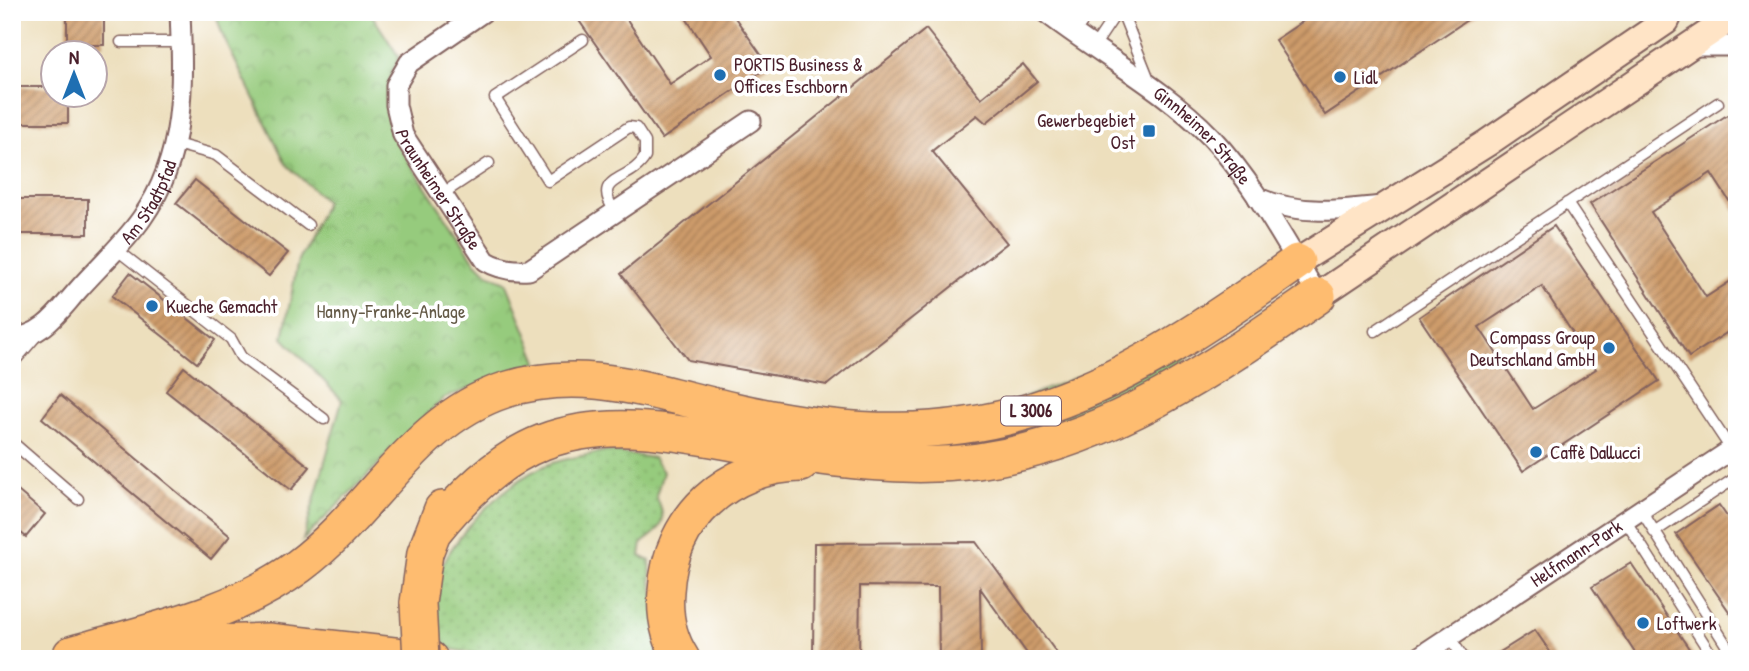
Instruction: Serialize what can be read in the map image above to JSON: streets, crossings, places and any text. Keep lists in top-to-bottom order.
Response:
{
  "streets": {
    "highway": ["L 3006"],
    "street": [
      "Ginnheimer Straße",
      "Praunheimer Straße",
      "Am Stadtpfad",
      "Helfmann-Park"
    ]
  },
  "crossings": [
    ["Ginnheimer Straße", "L 3006"]
  ],
  "parks": ["Hanny-Franke-Anlage"],
  "places": {
    "other": [
      "PORTIS Business & Offices Eschborn",
      "Lidl",
      "Kueche Gemacht",
      "Compass Group Deutschland GmbH",
      "Caffè Dallucci",
      "Loftwerk"
    ],
    "transit": ["Gewerbegebiet Ost"]
  },
  "north": "top"
}
